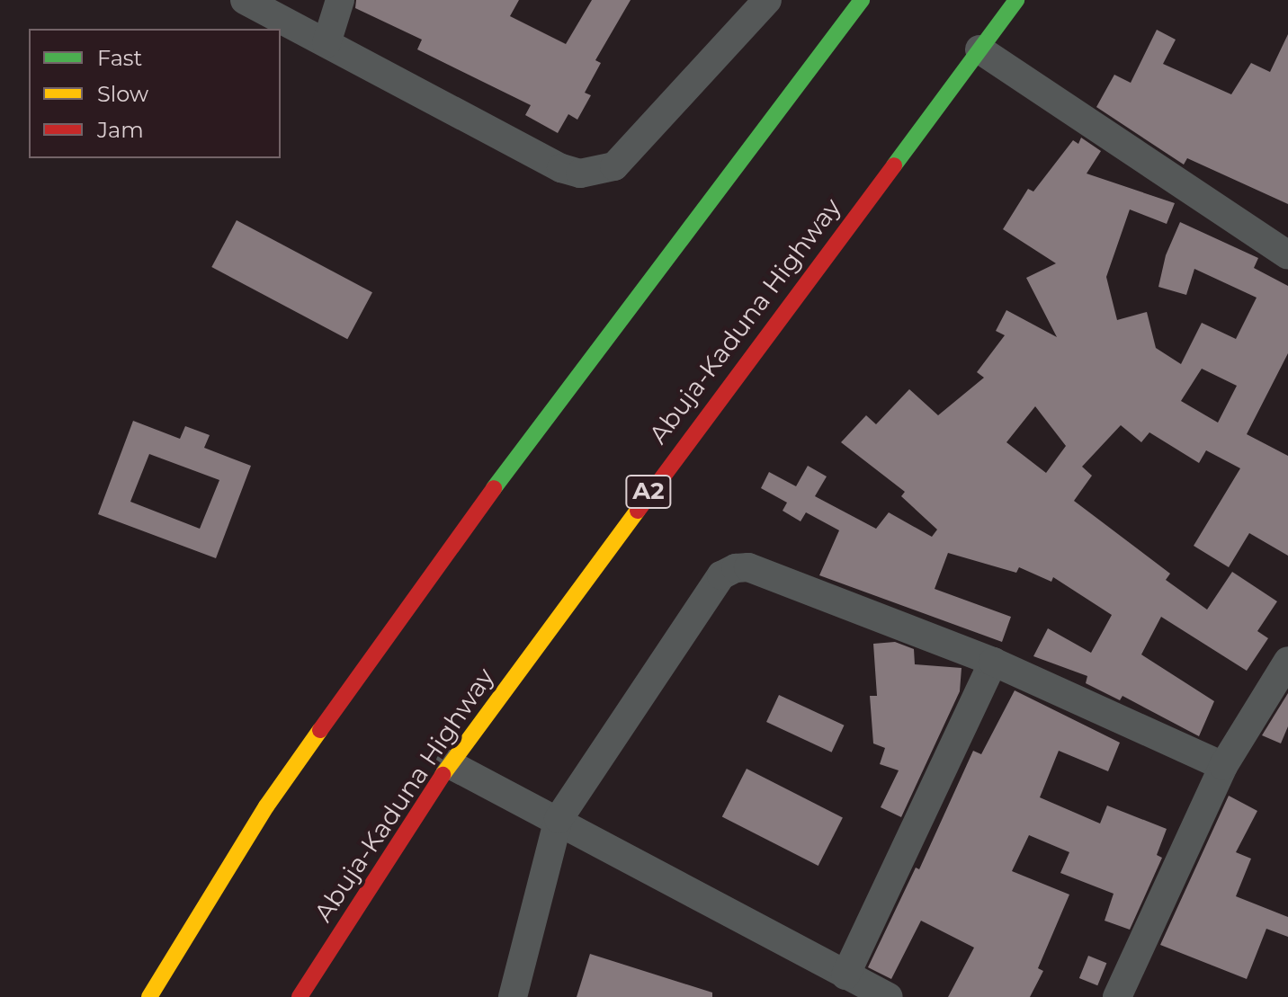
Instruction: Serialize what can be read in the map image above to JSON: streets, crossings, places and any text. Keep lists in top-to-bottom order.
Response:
{
  "streets": {
    "highway": ["Abuja-Kaduna Highway", "A2"]
  },
  "legend": ["Fast", "Slow", "Jam"]
}
